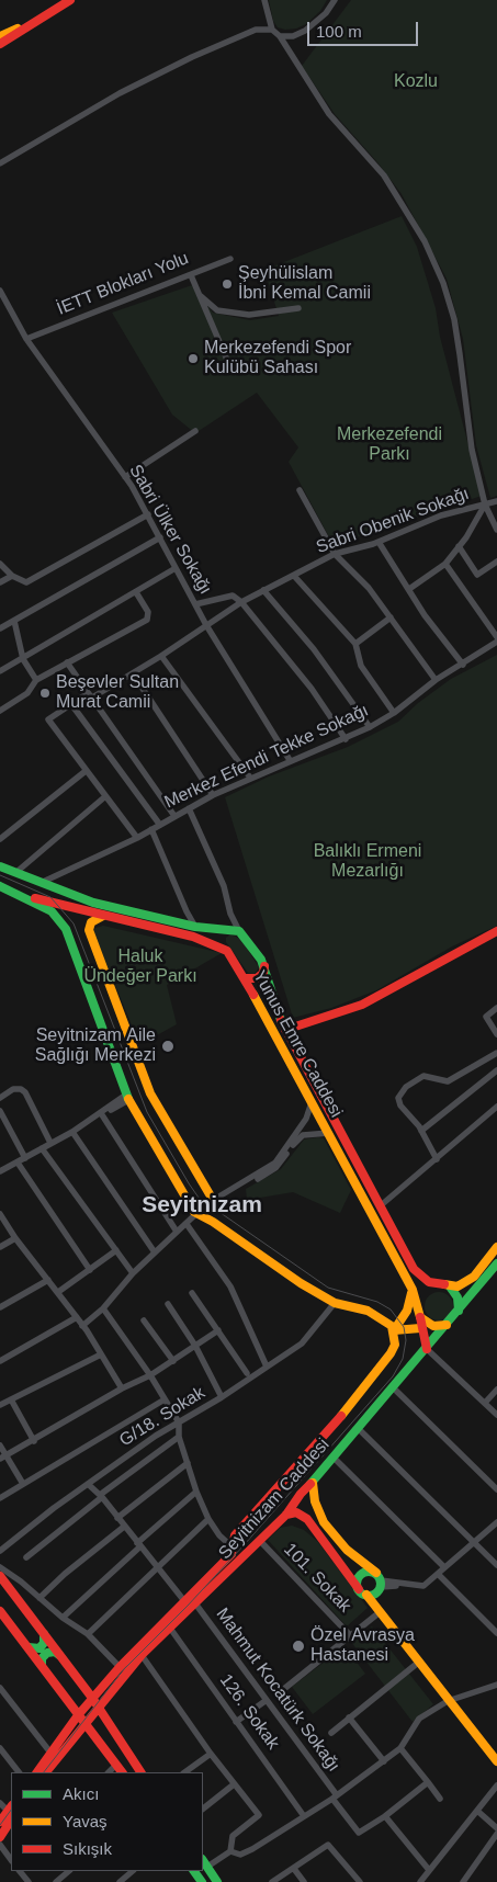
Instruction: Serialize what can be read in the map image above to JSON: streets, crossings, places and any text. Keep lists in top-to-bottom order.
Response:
{
  "streets": {
    "main road": ["Yunus Emre Caddesi", "Seyitnizam Caddesi", "101. Sokak"],
    "street": [
      "İETT Blokları Yolu",
      "Sabri Obenik Sokağı",
      "Sabri Ülker Sokağı",
      "Merkez Efendi Tekke Sokağı",
      "G/18. Sokak",
      "Mahmut Kocatürk Sokağı",
      "126. Sokak"
    ]
  },
  "crossings": [
    ["İETT Blokları Yolu", "Sabri Ülker Sokağı"],
    ["Sabri Obenik Sokağı", "Sabri Ülker Sokağı"],
    ["Sabri Ülker Sokağı", "Merkez Efendi Tekke Sokağı"],
    ["Yunus Emre Caddesi", "Seyitnizam Caddesi"],
    ["Seyitnizam Caddesi", "101. Sokak"],
    ["Seyitnizam Caddesi", "Mahmut Kocatürk Sokağı"],
    ["Seyitnizam Caddesi", "126. Sokak"]
  ],
  "districts": ["Seyitnizam"],
  "parks": [
    "Kozlu",
    "Merkezefendi Parkı",
    "Balıklı Ermeni Mezarlığı",
    "Haluk Ündeğer Parkı"
  ],
  "places": [
    "Şeyhülislam İbni Kemal Camii",
    "Merkezefendi Spor Kulübü Sahası",
    "Beşevler Sultan Murat Camii",
    "Seyitnizam Aile Sağlığı Merkezi",
    "Özel Avrasya Hastanesi"
  ],
  "legend": ["Akıcı", "Yavaş", "Sıkışık"],
  "scale_bar": "100 m"
}
